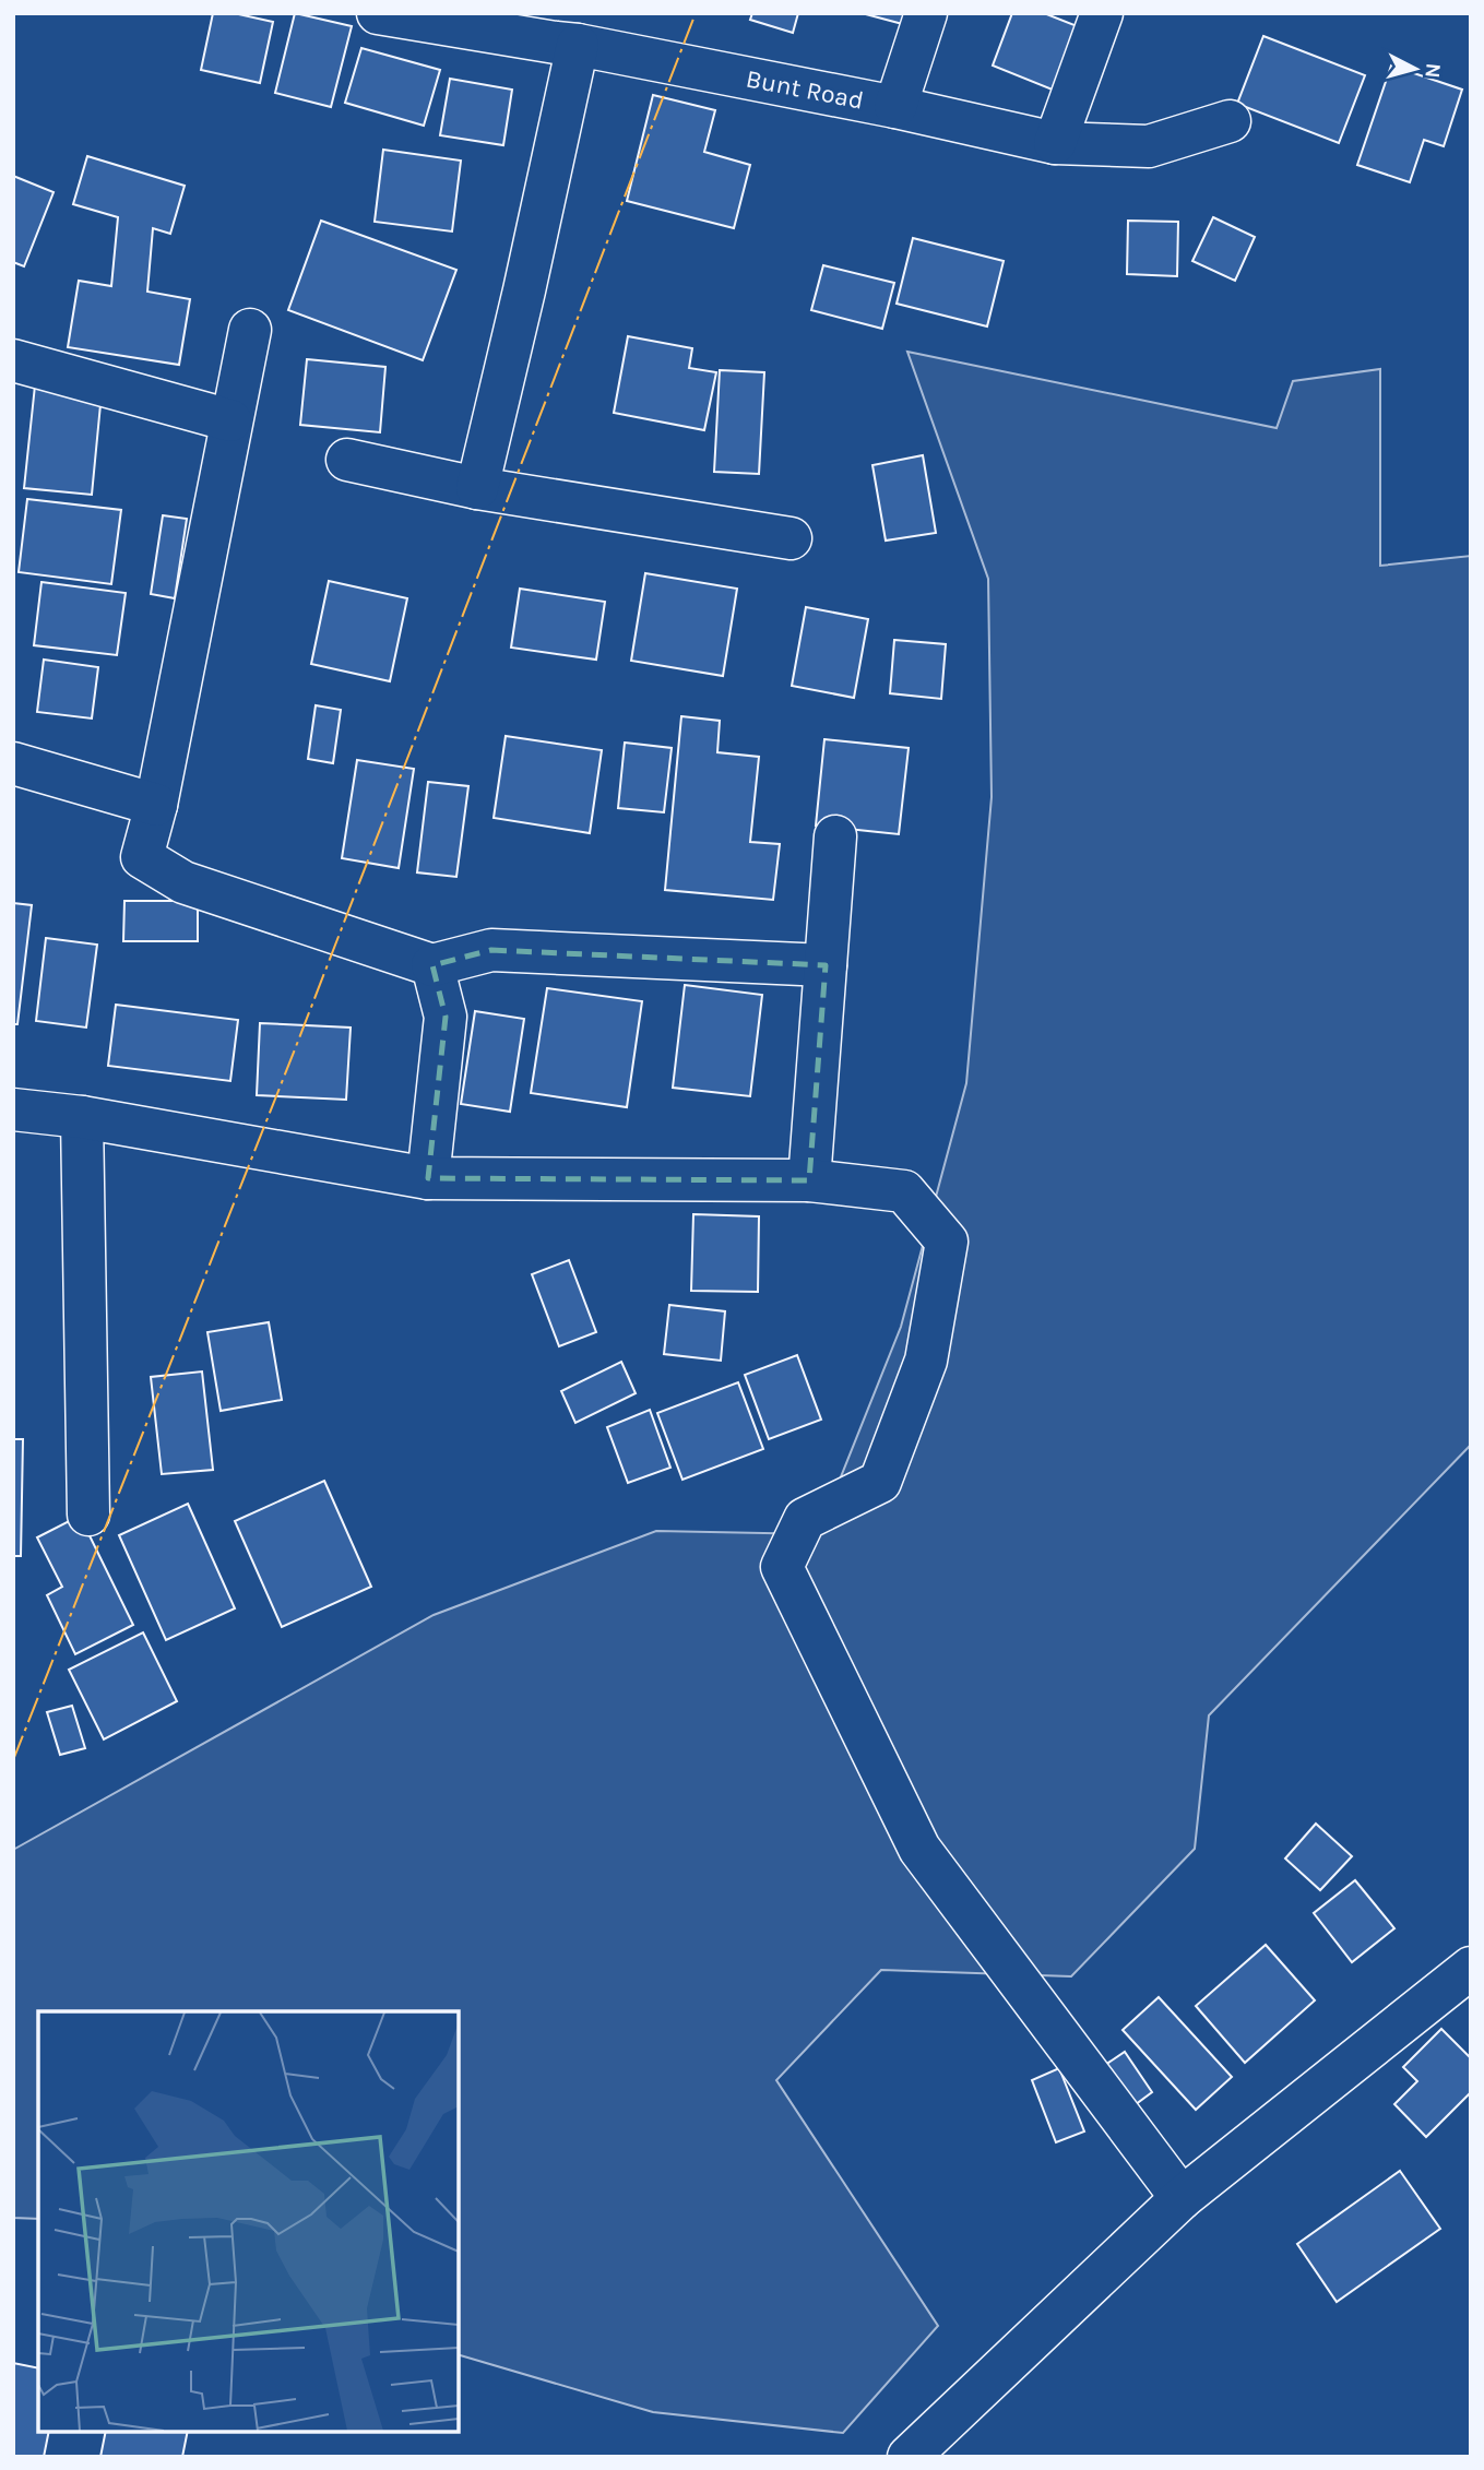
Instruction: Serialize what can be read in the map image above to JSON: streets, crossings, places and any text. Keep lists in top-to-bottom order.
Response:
{
  "streets": {
    "street": ["Bunt Road"]
  },
  "north": "right"
}
